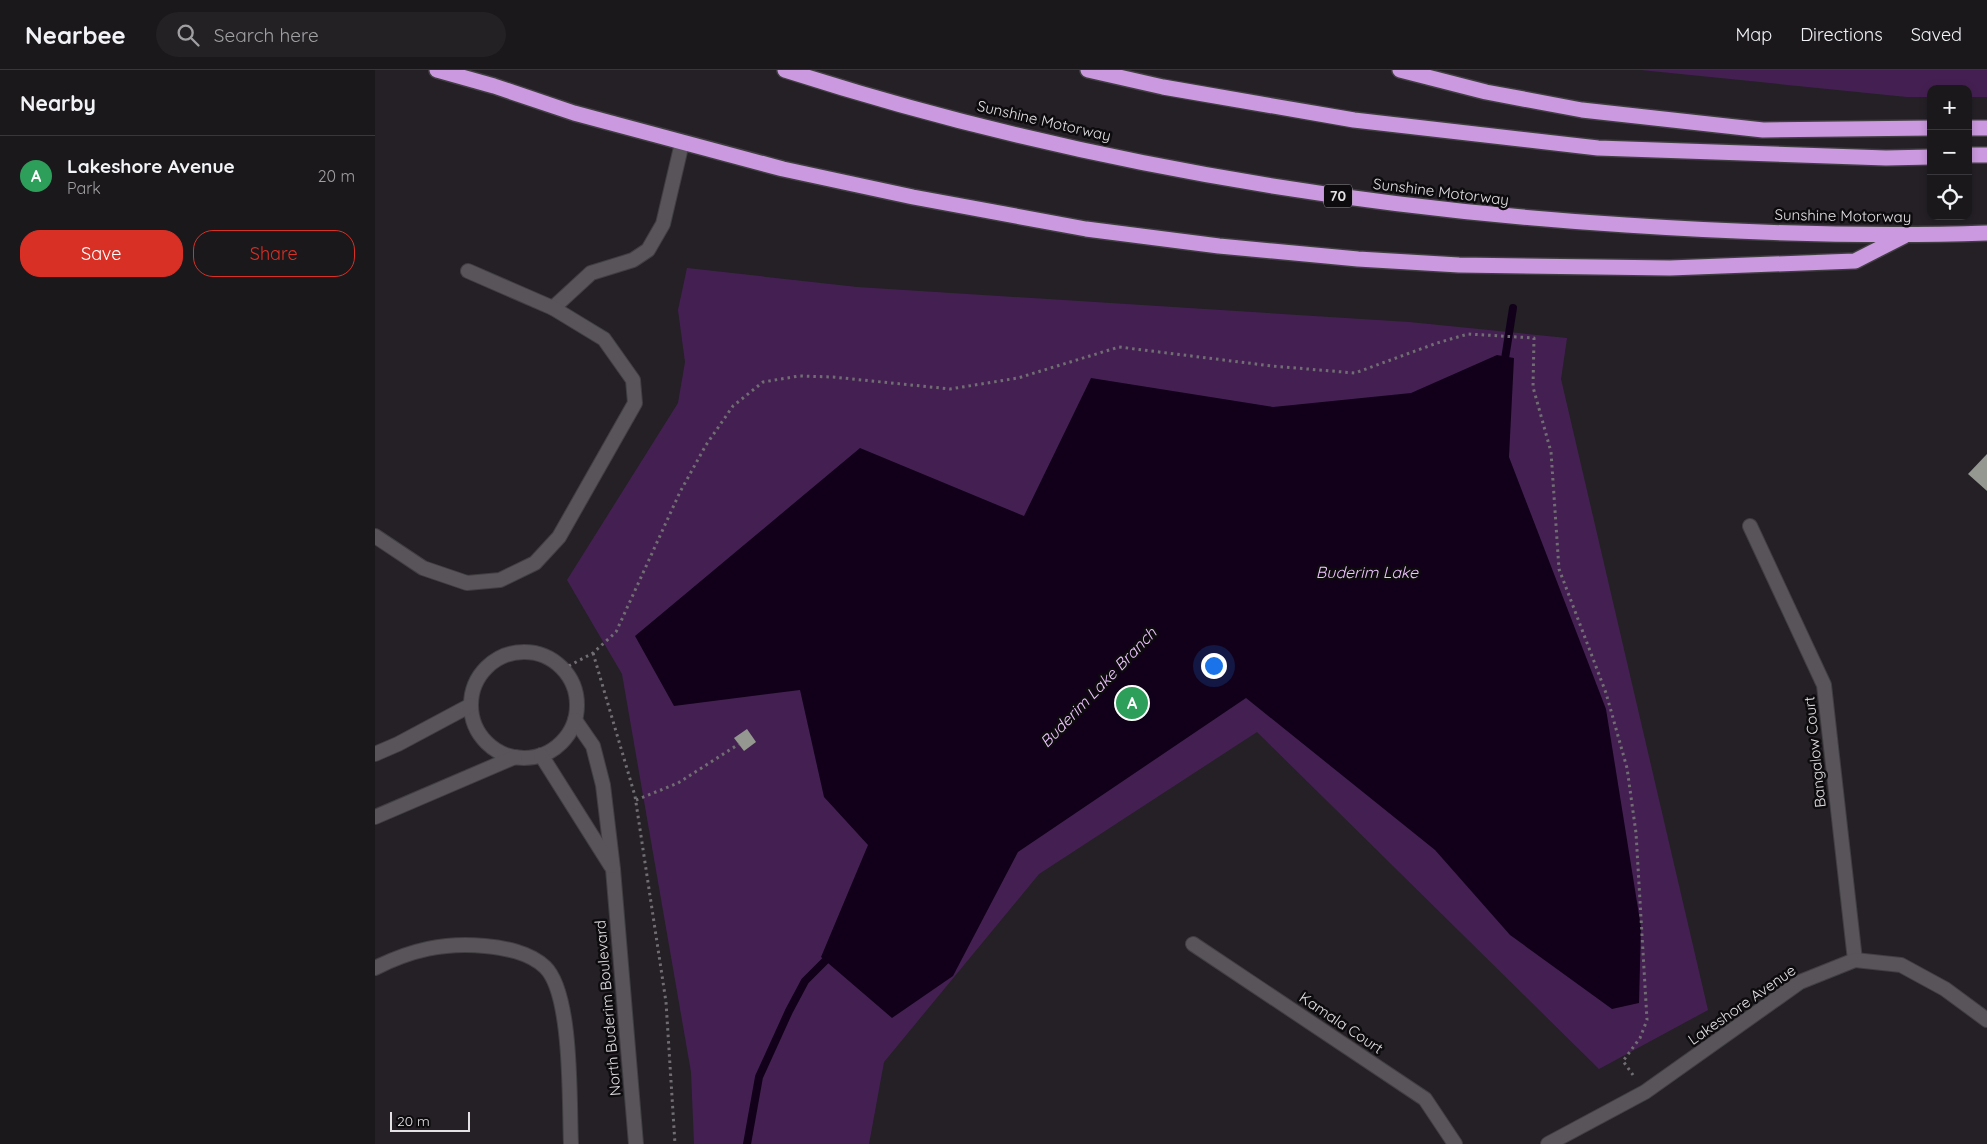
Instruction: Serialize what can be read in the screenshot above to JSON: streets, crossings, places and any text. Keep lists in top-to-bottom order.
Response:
{
  "streets": {
    "highway": ["Sunshine Motorway", "70"],
    "street": [
      "Bangalow Court",
      "Lakeshore Avenue",
      "North Buderim Boulevard",
      "Kamala Court"
    ]
  },
  "crossings": [
    ["Bangalow Court", "Lakeshore Avenue"]
  ],
  "water": ["Buderim Lake", "Buderim Lake Branch"],
  "scale_bar": "20 m",
  "page": {
    "header": "Nearbee",
    "search": "Search here",
    "nav": ["Map", "Directions", "Saved"],
    "heading": "Nearby",
    "map_buttons": ["+", "−"],
    "list": [
      {
        "mark": "A",
        "name": "Lakeshore Avenue",
        "note": "Park",
        "value": "20 m"
      }
    ],
    "buttons": ["Save", "Share"],
    "pins": "A",
    "scale": "20 m"
  }
}
